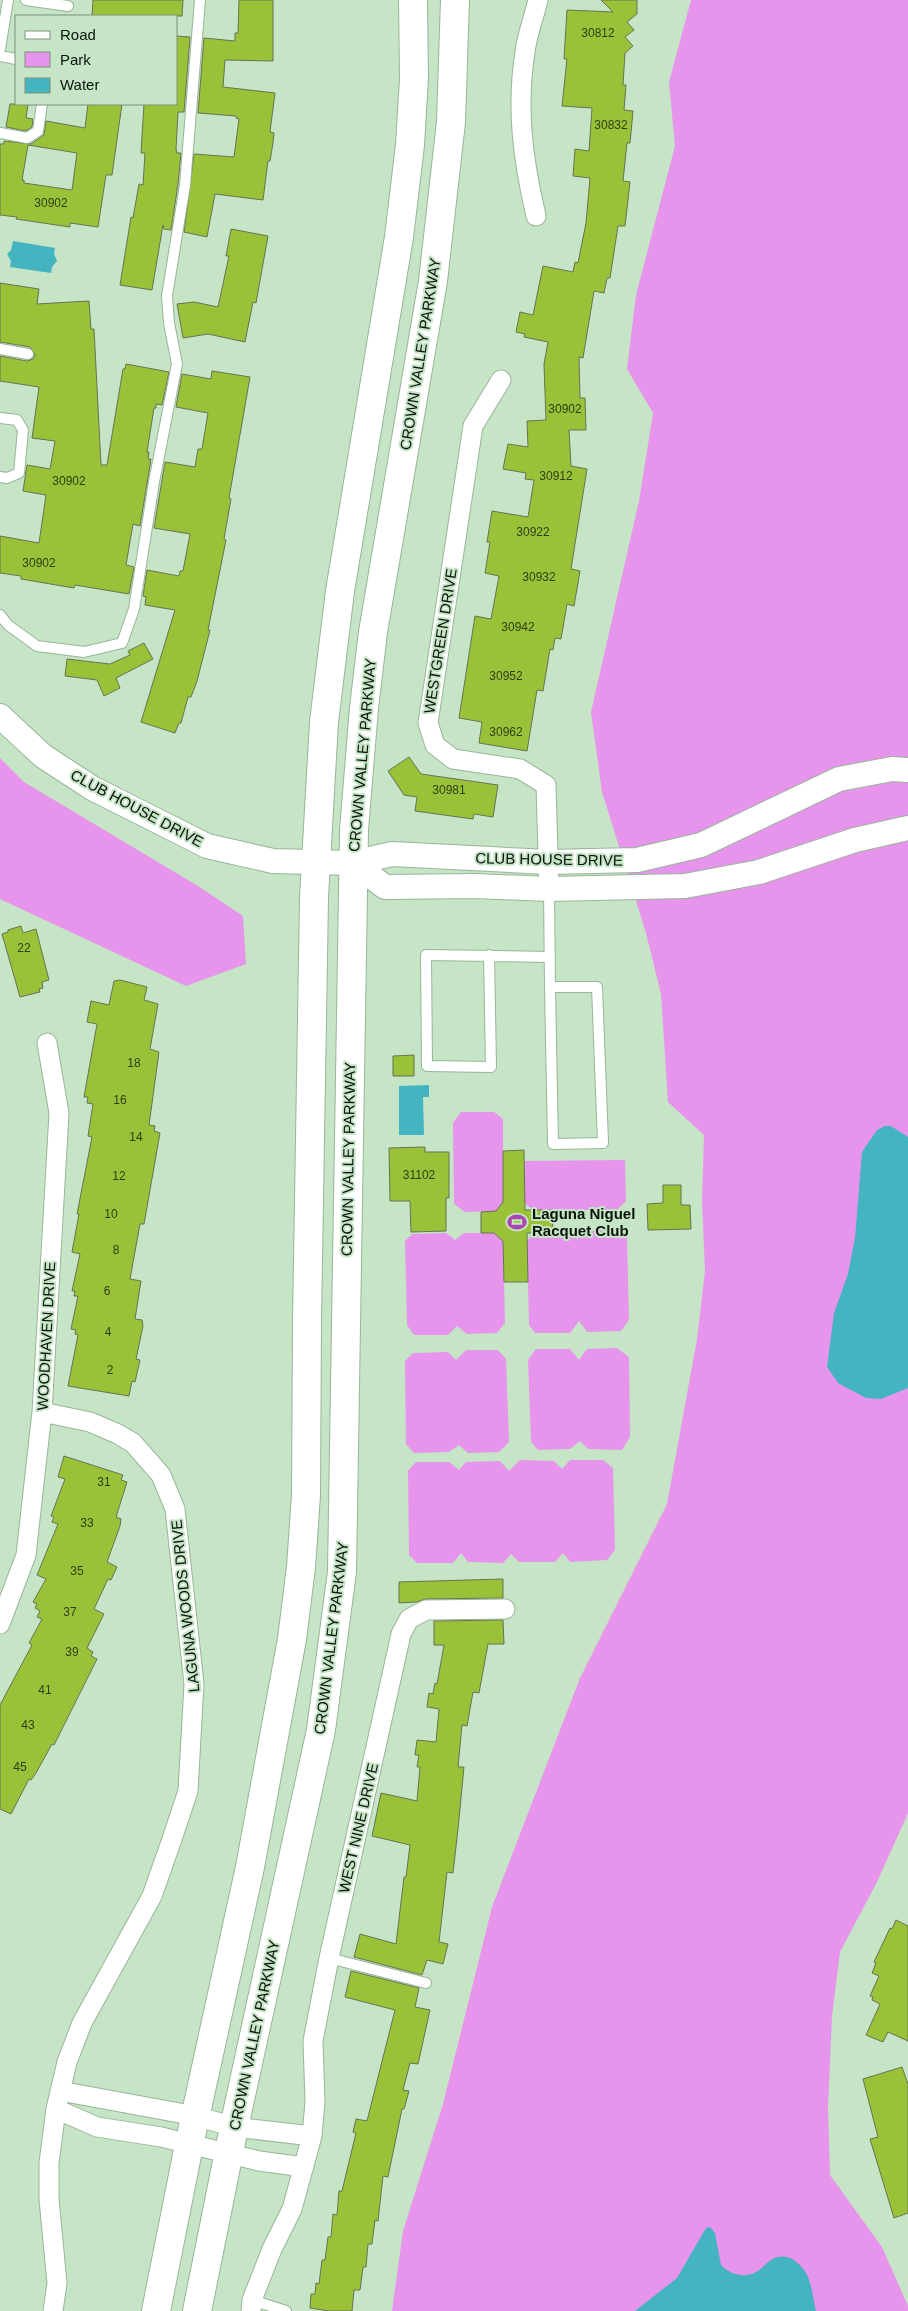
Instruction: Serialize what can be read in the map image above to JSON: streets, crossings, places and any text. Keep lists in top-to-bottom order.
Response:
{
  "streets": {
    "main road": ["CROWN VALLEY PARKWAY"],
    "street": [
      "WESTGREEN DRIVE",
      "CLUB HOUSE DRIVE",
      "WOODHAVEN DRIVE",
      "LAGUNA WOODS DRIVE",
      "WEST NINE DRIVE"
    ]
  },
  "crossings": [
    ["CROWN VALLEY PARKWAY", "CLUB HOUSE DRIVE"],
    ["WESTGREEN DRIVE", "CLUB HOUSE DRIVE"],
    ["WOODHAVEN DRIVE", "LAGUNA WOODS DRIVE"]
  ],
  "places": {
    "sports": ["Laguna Niguel Racquet Club"]
  },
  "house_numbers": [
    "30812",
    "30832",
    "30902",
    "30902",
    "30912",
    "30902",
    "30922",
    "30902",
    "30932",
    "30942",
    "30952",
    "30962",
    "30981",
    "22",
    "18",
    "16",
    "14",
    "31102",
    "12",
    "10",
    "8",
    "6",
    "4",
    "2",
    "31",
    "33",
    "35",
    "37",
    "39",
    "41",
    "43",
    "45"
  ],
  "legend": ["Road", "Park", "Water"]
}
